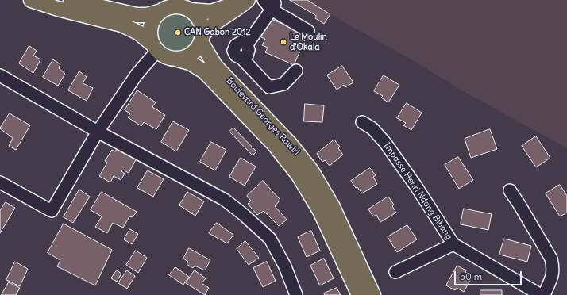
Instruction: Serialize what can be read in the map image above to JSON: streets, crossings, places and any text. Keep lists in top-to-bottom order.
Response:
{
  "streets": {
    "main road": ["Boulevard Georges Rawiri"],
    "street": ["Impasse Henri Ndong Bibang"]
  },
  "places": ["CAN Gabon 2012", "Le Moulin d'Okala"],
  "scale_bar": "50 m"
}
